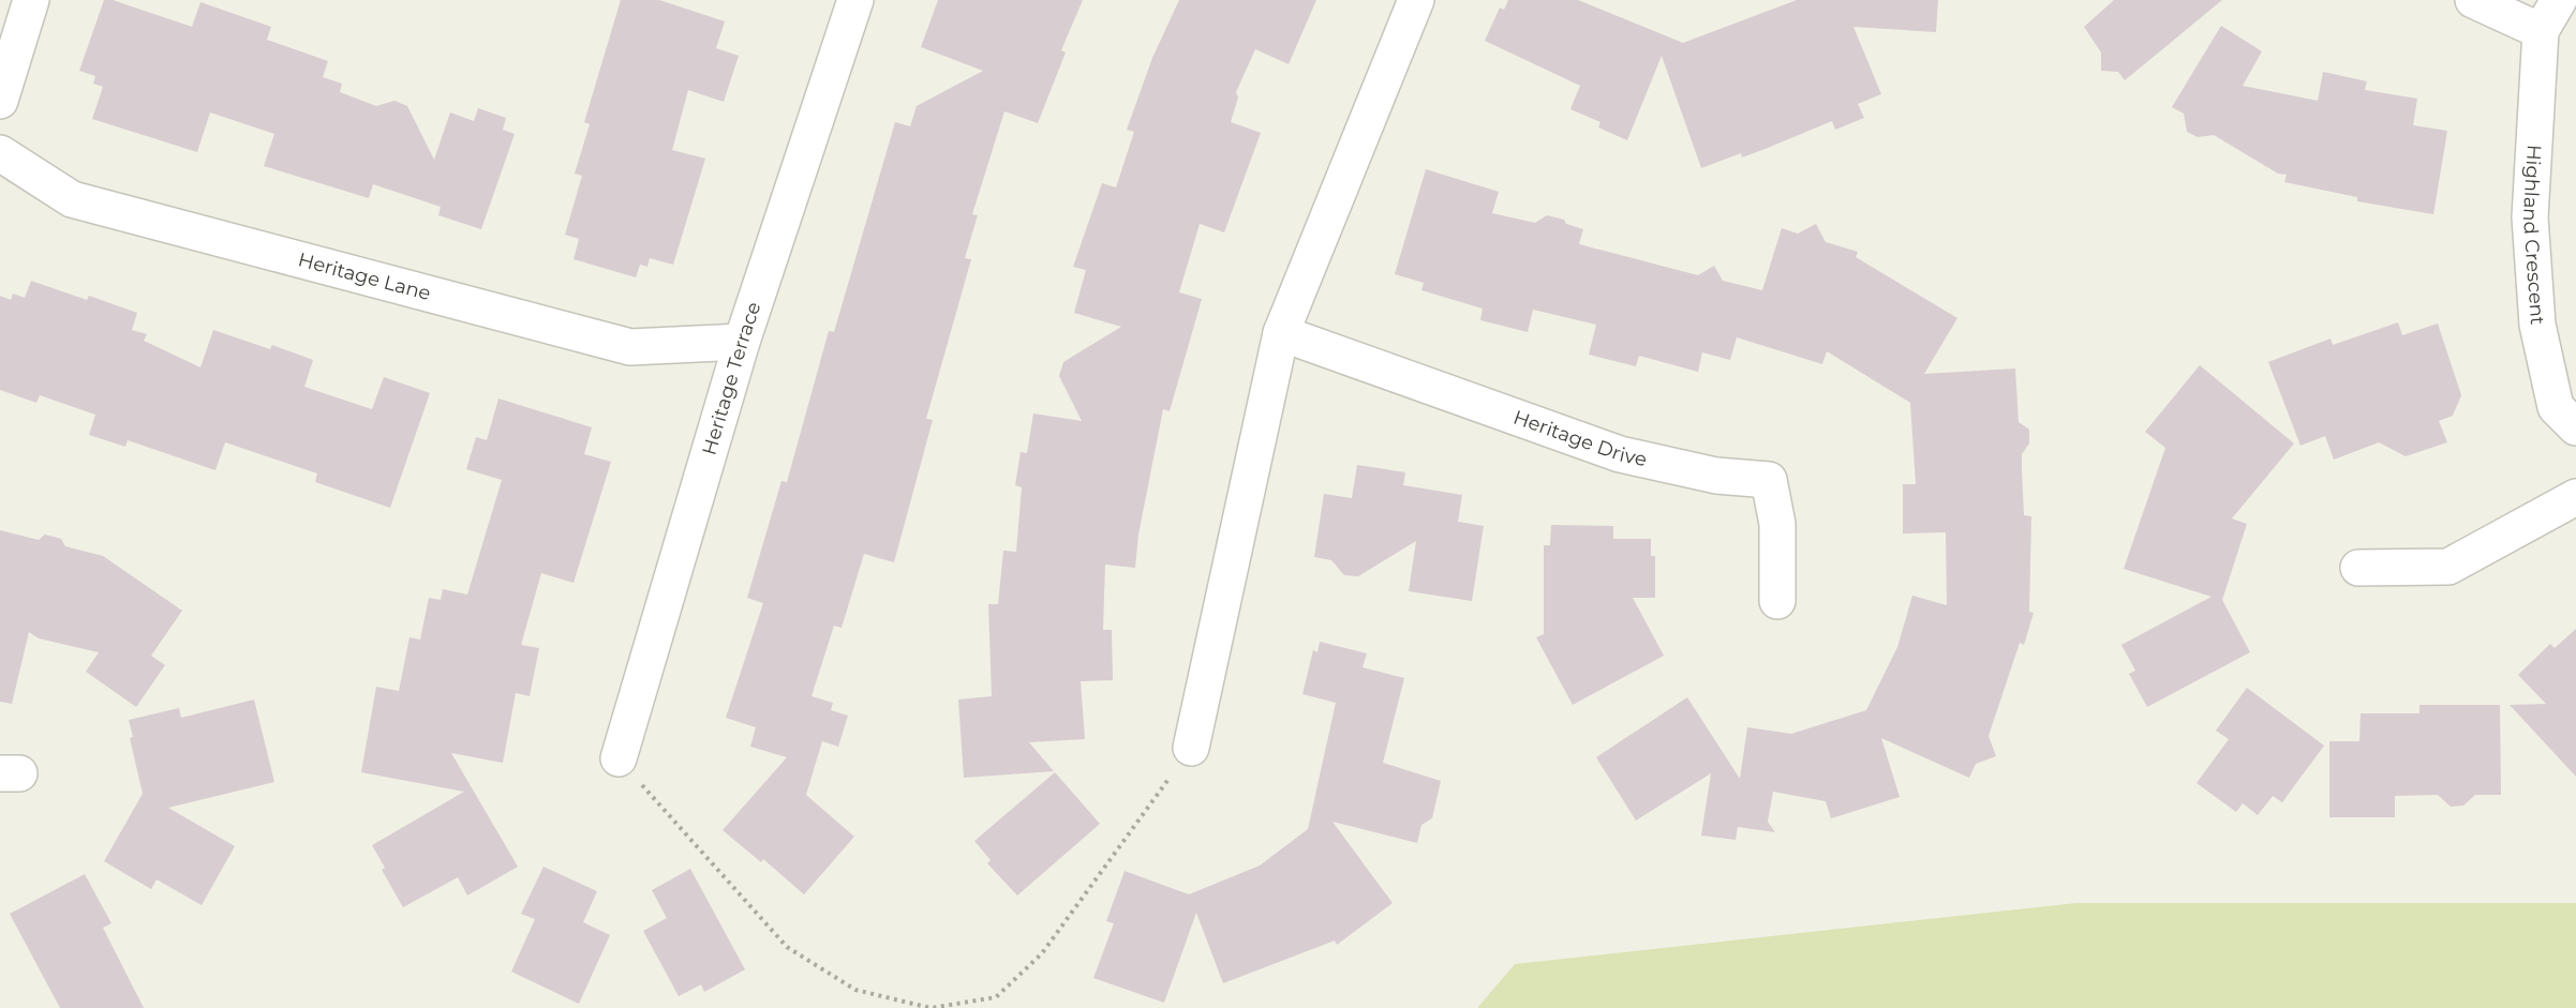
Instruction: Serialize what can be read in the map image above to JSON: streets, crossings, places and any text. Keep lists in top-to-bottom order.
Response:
{
  "streets": {
    "street": [
      "Highland Crescent",
      "Heritage Lane",
      "Heritage Terrace",
      "Heritage Drive"
    ]
  },
  "crossings": [
    ["Heritage Lane", "Heritage Terrace"]
  ]
}
